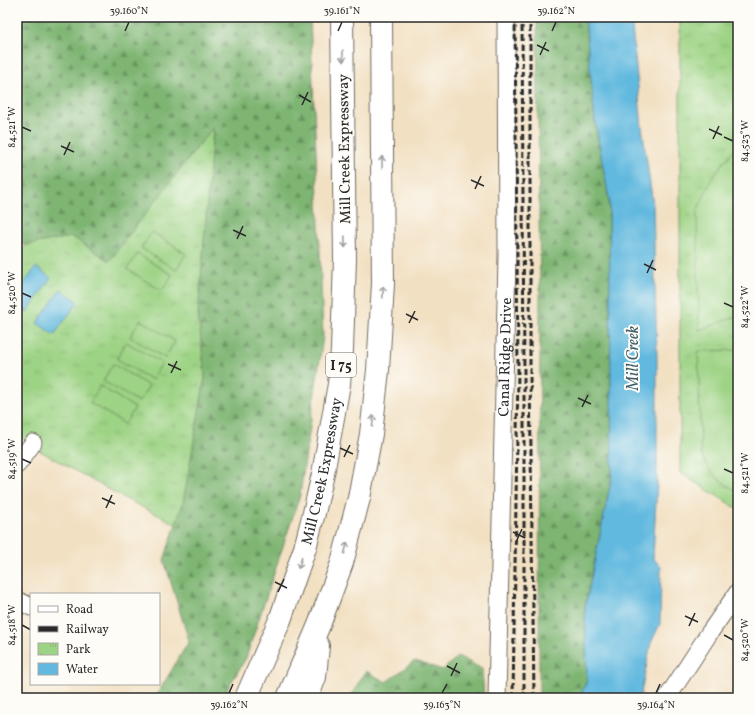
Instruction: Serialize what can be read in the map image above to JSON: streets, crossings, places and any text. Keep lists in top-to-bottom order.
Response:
{
  "streets": {
    "highway": ["Mill Creek Expressway", "I 75"],
    "street": ["Canal Ridge Drive"]
  },
  "water": ["Mill Creek"],
  "legend": [
    "Road",
    "Railway",
    "Park",
    "Water"
  ],
  "coordinates": [
    "39.160°N",
    "39.161°N",
    "39.162°N",
    "84.521°W",
    "84.523°W",
    "84.520°W",
    "84.522°W",
    "84.519°W",
    "84.518°W",
    "39.163°N",
    "39.164°N"
  ]
}
